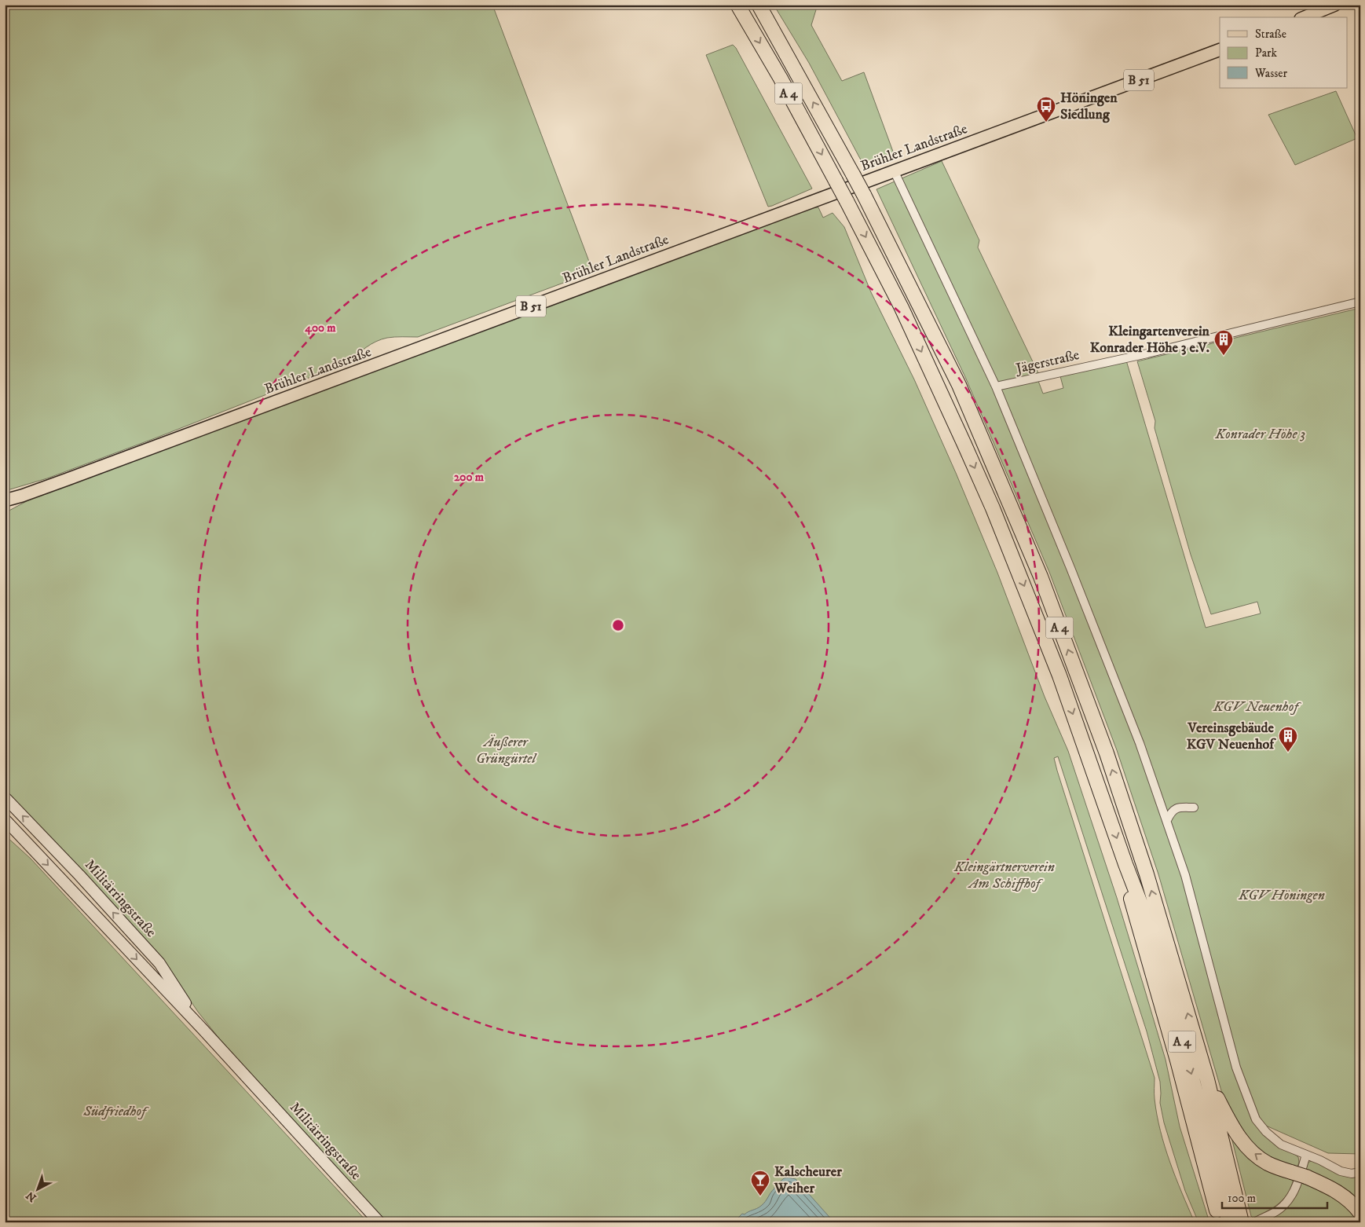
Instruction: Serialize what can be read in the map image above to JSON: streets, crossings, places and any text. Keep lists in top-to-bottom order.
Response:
{
  "streets": {
    "highway": ["A 4"],
    "main road": ["B 51", "Brühler Landstraße", "Militärringstraße"],
    "street": ["Jägerstraße"]
  },
  "parks": [
    "Konrader Höhe 3",
    "KGV Neuenhof",
    "Äußerer Grüngürtel",
    "Kleingärtnerverein Am Schiffhof",
    "KGV Höningen",
    "Südfriedhof"
  ],
  "places": {
    "bus stop": ["Höningen Siedlung"],
    "building": ["Kleingartenverein Konrader Höhe 3 e.V.", "Vereinsgebäude KGV Neuenhof"],
    "bar": ["Kalscheurer Weiher"]
  },
  "legend": ["Straße", "Park", "Wasser"],
  "scale_bar": "100 m",
  "north": "bottom left",
  "rings": ["400 m", "200 m"]
}
